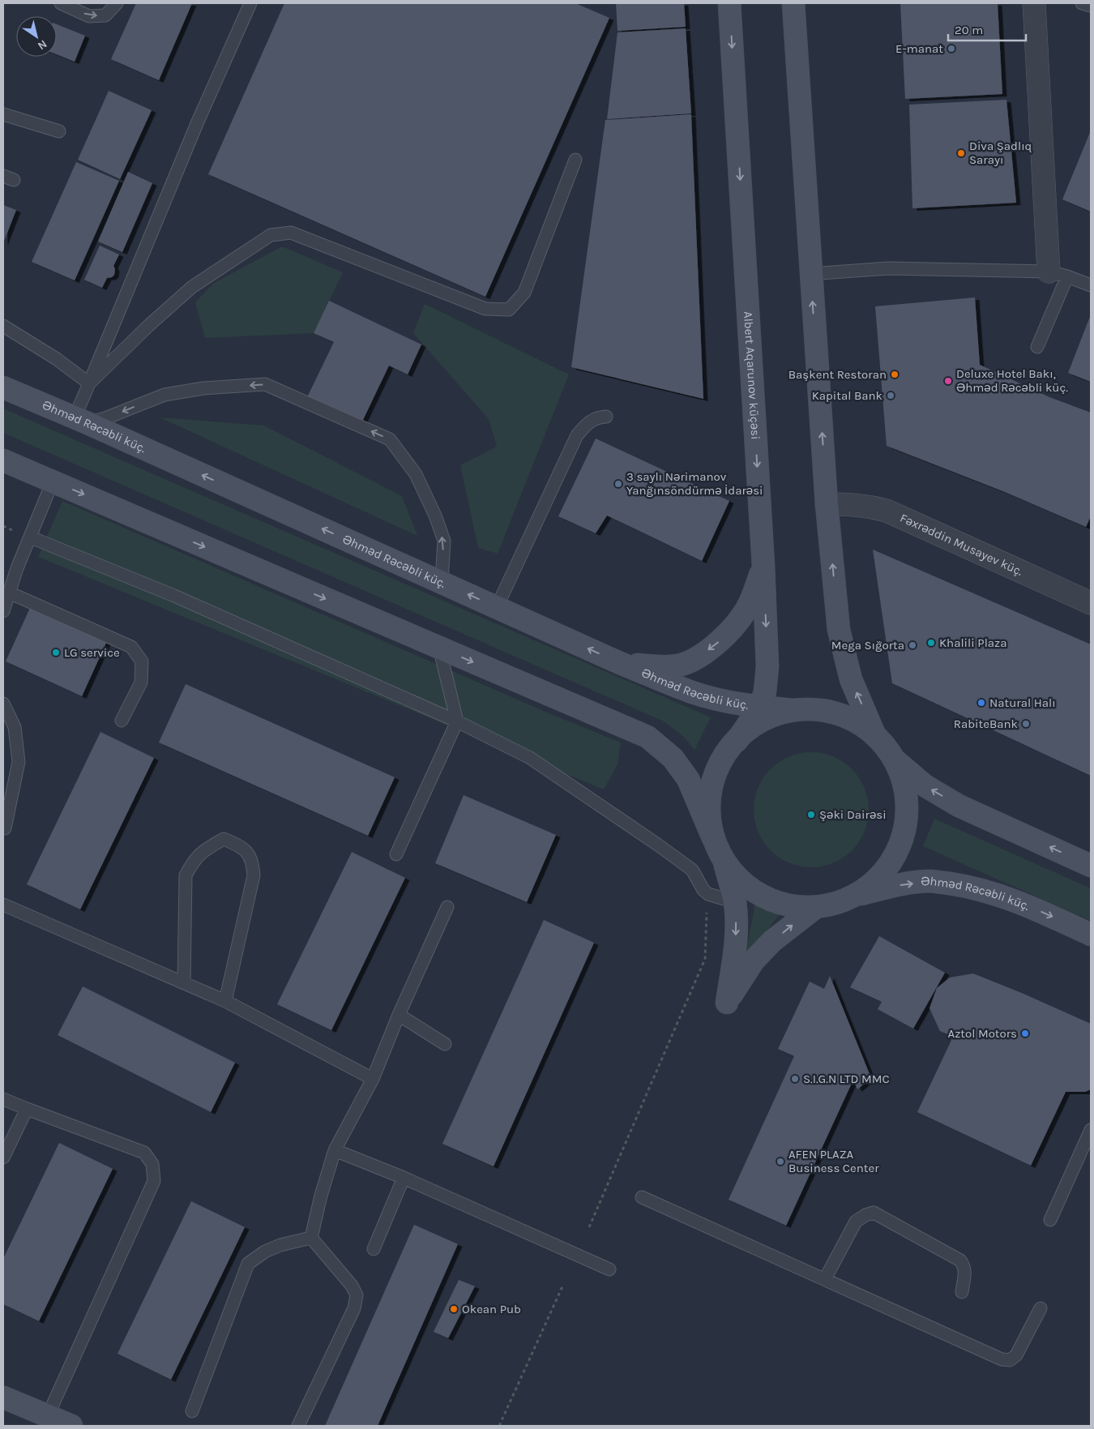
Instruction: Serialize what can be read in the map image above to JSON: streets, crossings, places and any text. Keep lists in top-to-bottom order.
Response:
{
  "streets": {
    "main road": ["Albert Aqarunov küçəsi", "Əhməd Rəcəbli küç."],
    "street": ["Fəxrəddin Musayev küç."]
  },
  "crossings": [
    ["Albert Aqarunov küçəsi", "Əhməd Rəcəbli küç."]
  ],
  "places": [
    "E-manat",
    "Diva Şadlıq Sarayı",
    "Başkent Restoran",
    "Deluxe Hotel Bakı, Əhməd Rəcəbli küç.",
    "Kapital Bank",
    "3 saylı Nərimanov Yanğınsöndürmə İdarəsi",
    "Khalili Plaza",
    "Mega Sığorta",
    "LG service",
    "Natural Halı",
    "RabiteBank",
    "Şəki Dairəsi",
    "Aztol Motors",
    "S.I.G.N LTD MMC",
    "AFEN PLAZA Business Center",
    "Okean Pub"
  ],
  "scale_bar": "20 m",
  "north": "bottom right"
}
